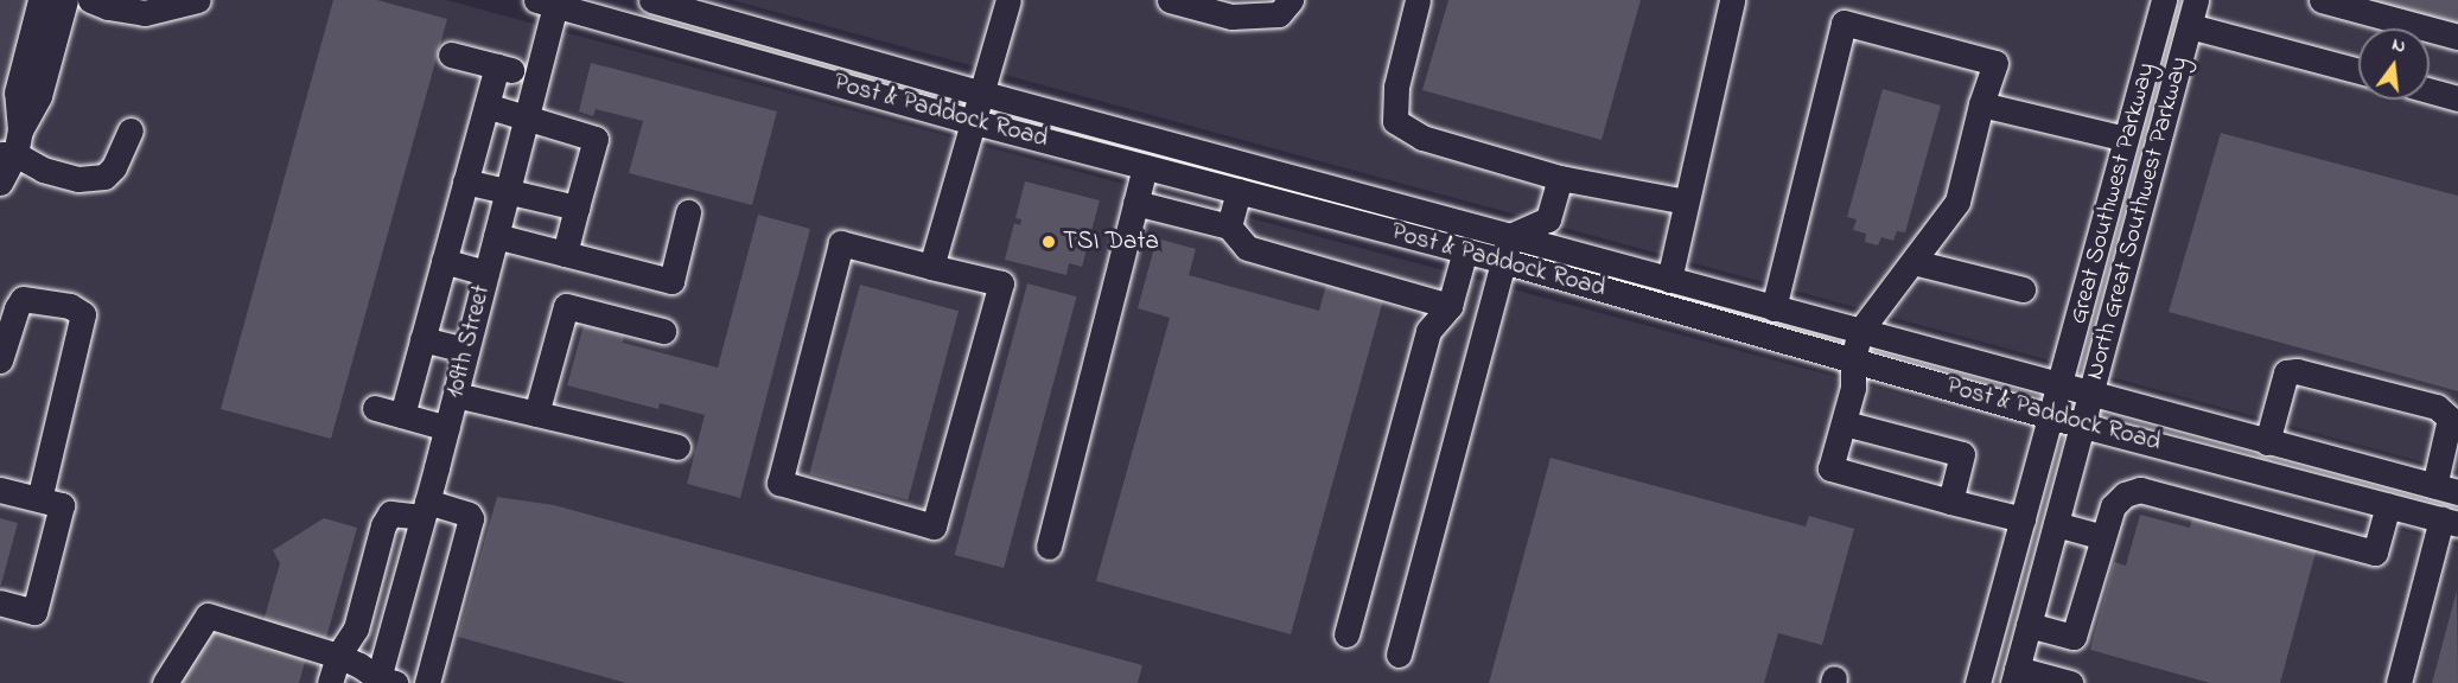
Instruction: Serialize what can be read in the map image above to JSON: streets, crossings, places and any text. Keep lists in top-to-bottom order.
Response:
{
  "streets": {
    "street": [
      "Post & Paddock Road",
      "Great Southwest Parkway",
      "North Great Southwest Parkway",
      "109th Street"
    ]
  },
  "crossings": [
    ["Post & Paddock Road", "Great Southwest Parkway"],
    ["Post & Paddock Road", "North Great Southwest Parkway"],
    ["Post & Paddock Road", "109th Street"],
    ["Great Southwest Parkway", "North Great Southwest Parkway"]
  ],
  "places": ["TSI Data"],
  "north": "top"
}
